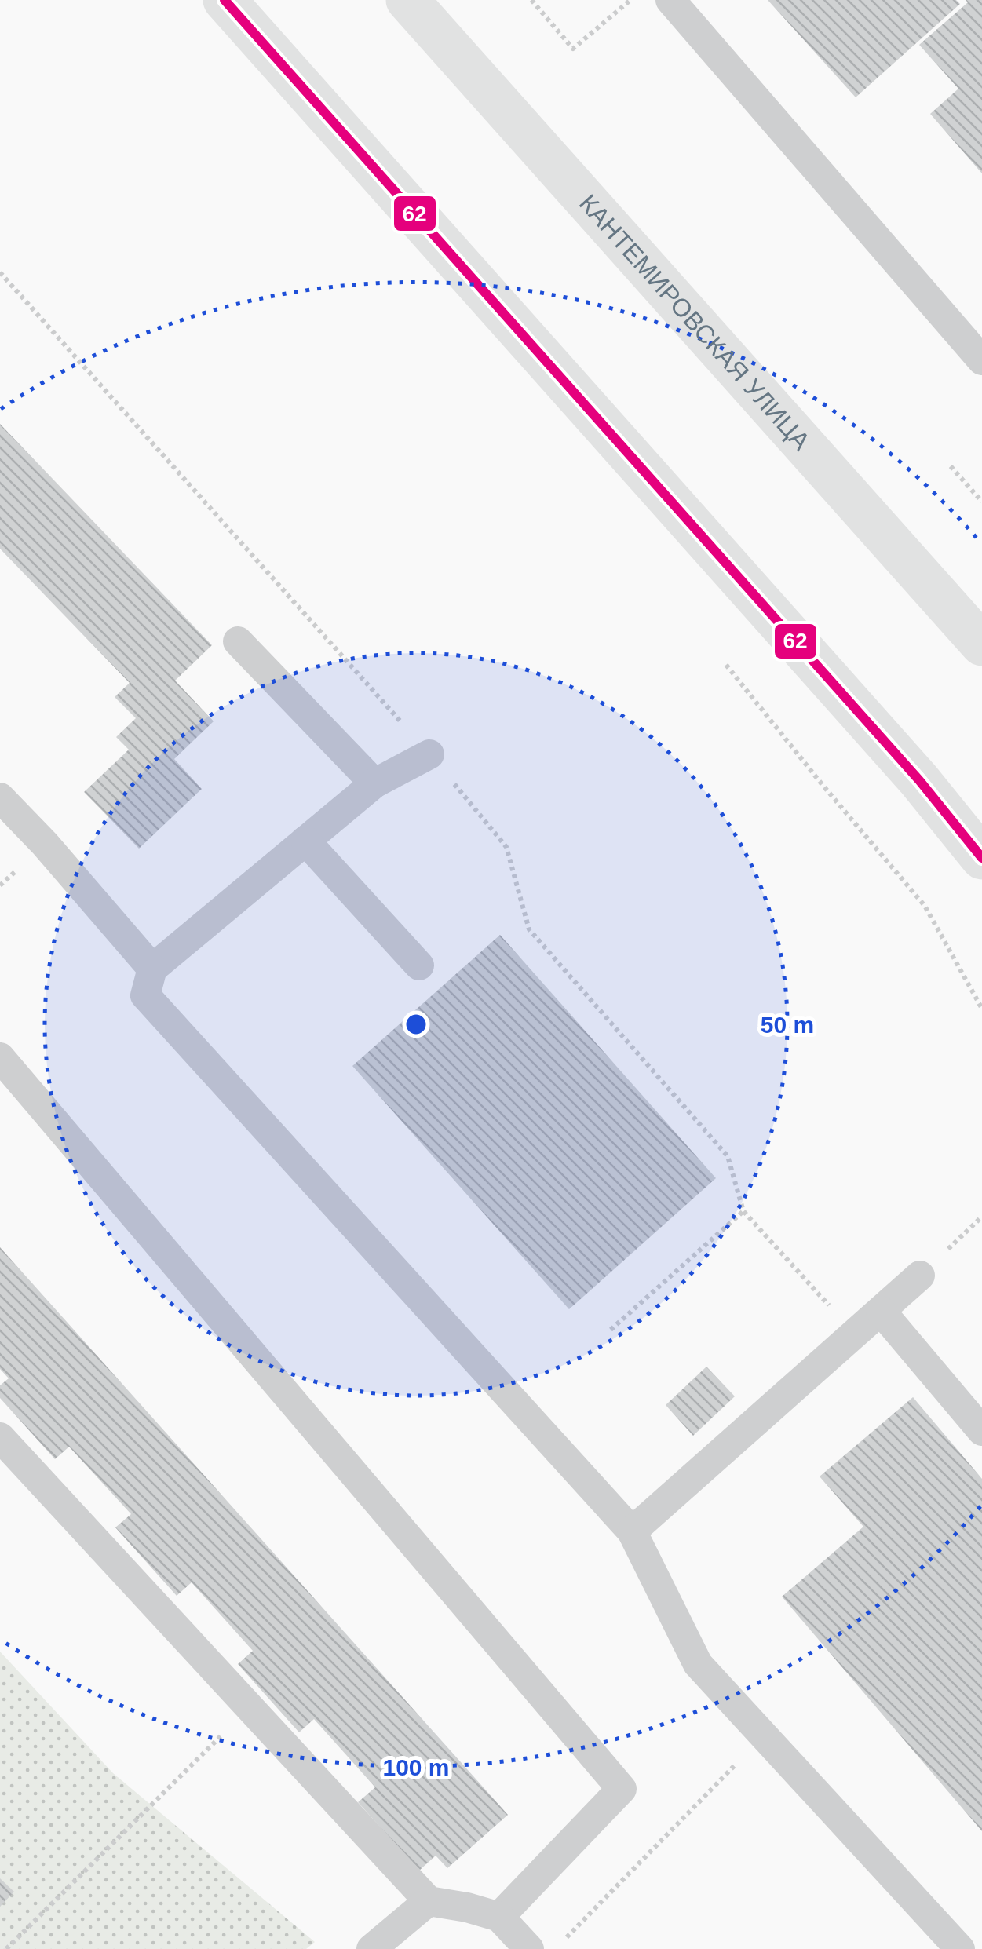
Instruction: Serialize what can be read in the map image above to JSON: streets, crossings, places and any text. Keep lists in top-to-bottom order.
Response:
{
  "streets": {
    "main road": ["КАНТЕМИРОВСКАЯ УЛИЦА"]
  },
  "lines": ["transit line 62"],
  "rings": ["50 m", "100 m"]
}
